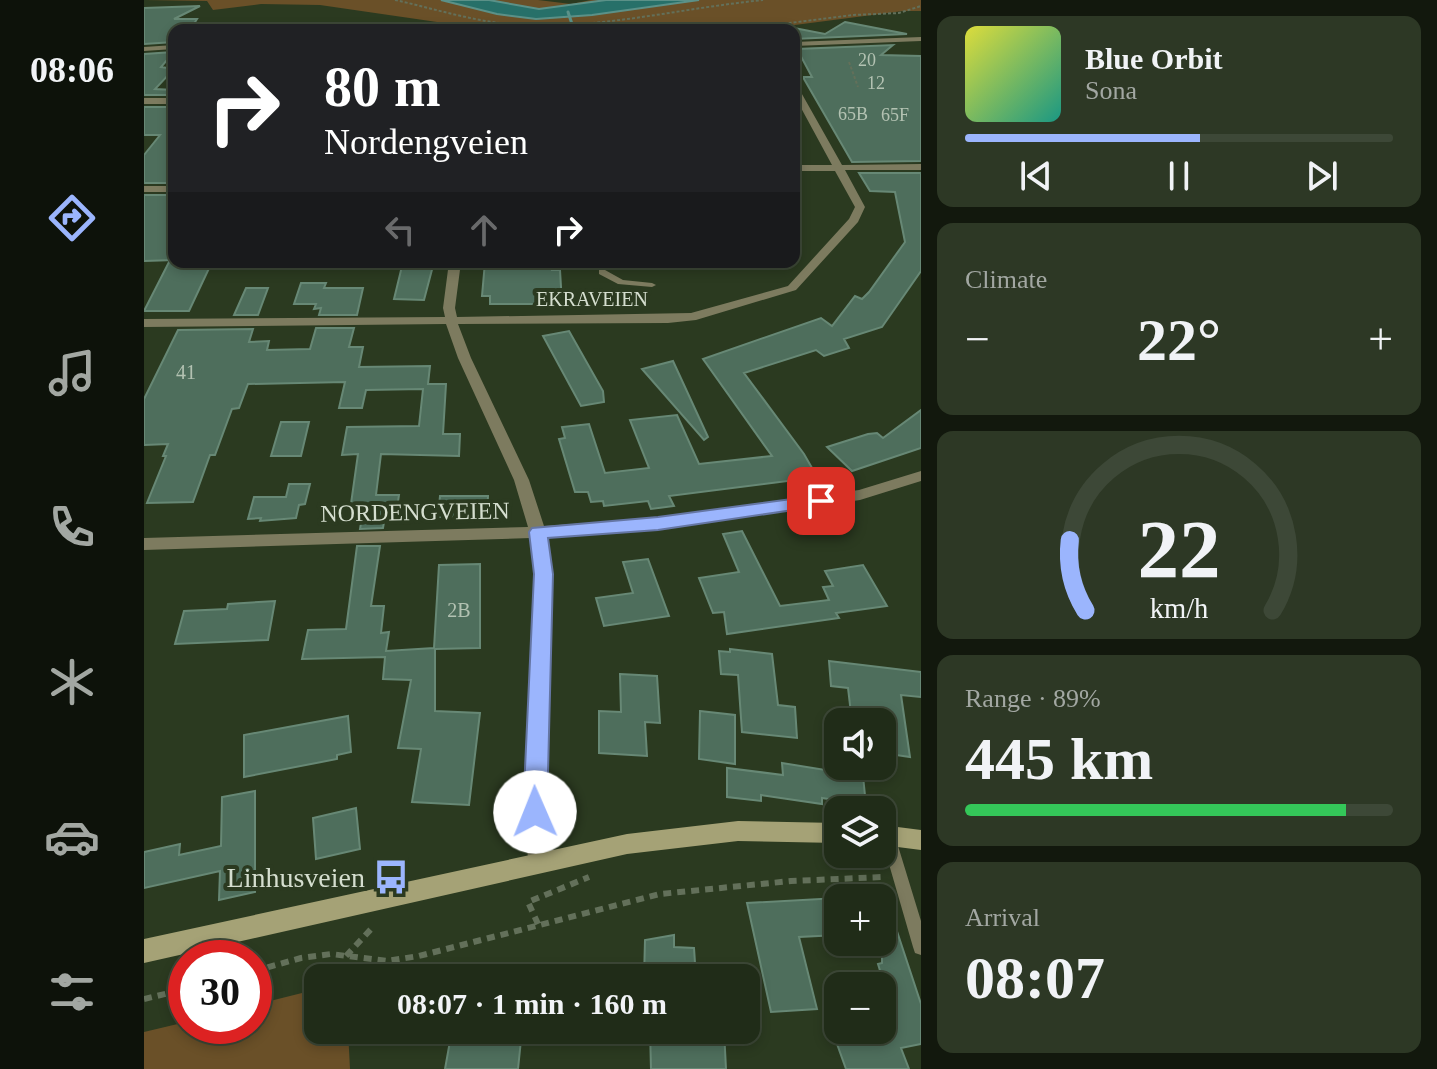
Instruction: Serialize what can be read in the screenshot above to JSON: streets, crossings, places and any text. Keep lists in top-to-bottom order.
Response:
{
  "streets": {
    "street": ["EKRAVEIEN", "NORDENGVEIEN"]
  },
  "places": {
    "bus stop": ["Linhusveien"]
  },
  "house_numbers": [
    "20",
    "12",
    "65B",
    "65F",
    "41",
    "2B"
  ],
  "page": {
    "tabs": "08:06",
    "turn": ["80 m", "Nordengveien"],
    "song": ["Blue Orbit", "Sona"],
    "tile": [
      "Climate",
      ["Range · 89%", "445 km"],
      ["Arrival", "08:07"]
    ],
    "heat": ["−", "22°", "+"],
    "map_buttons": ["+", "−"],
    "limit": "30",
    "trip": "08:07 · 1 min · 160 m",
    "gauge": ["22", "km/h"]
  }
}
